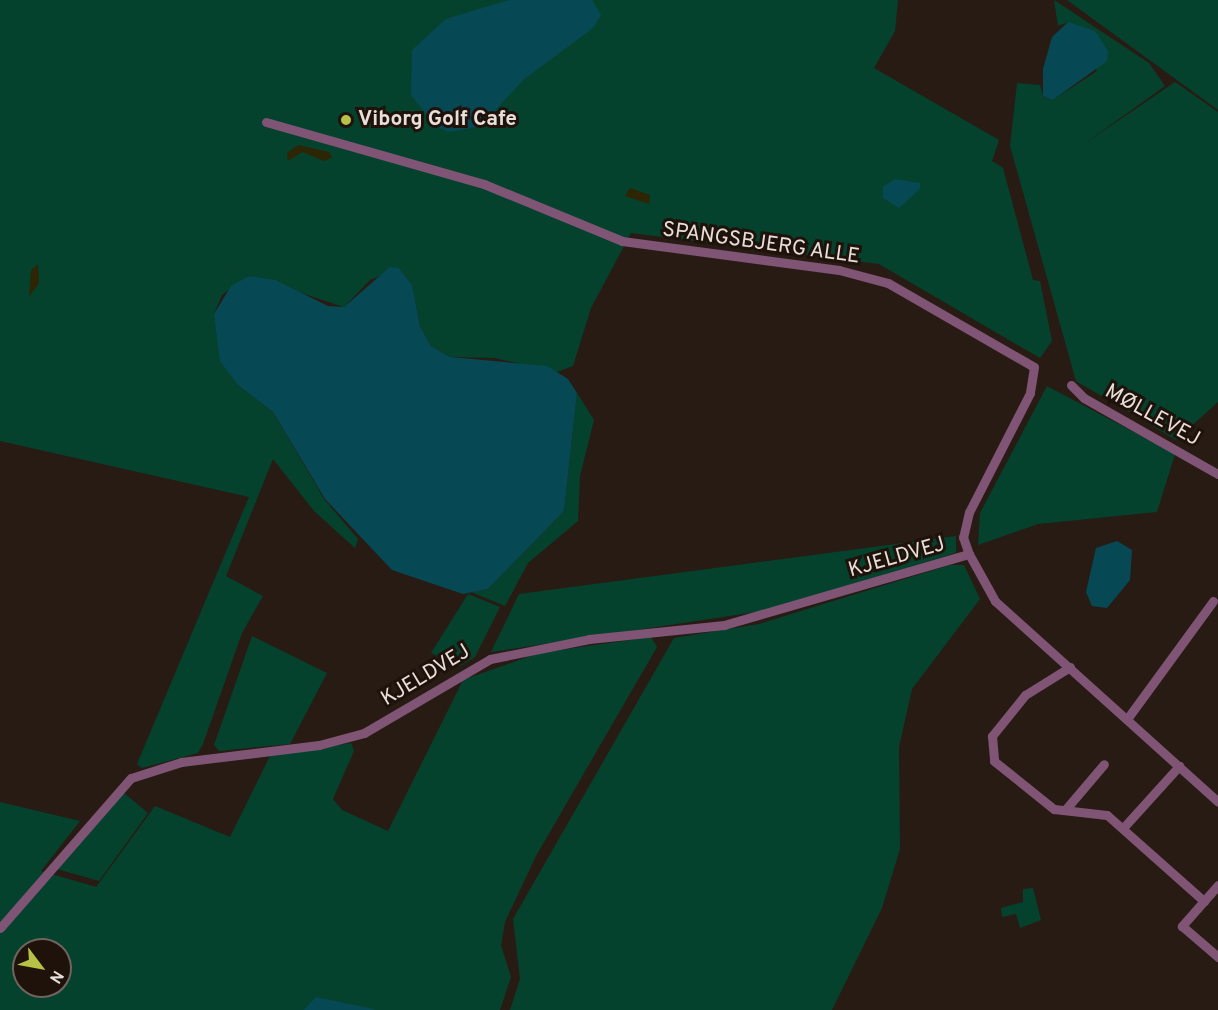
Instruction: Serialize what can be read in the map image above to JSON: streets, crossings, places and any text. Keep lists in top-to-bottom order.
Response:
{
  "streets": {
    "street": ["SPANGSBJERG ALLE", "MØLLEVEJ", "KJELDVEJ"]
  },
  "crossings": [
    ["SPANGSBJERG ALLE", "KJELDVEJ"]
  ],
  "places": ["Viborg Golf Cafe"],
  "north": "bottom right"
}
